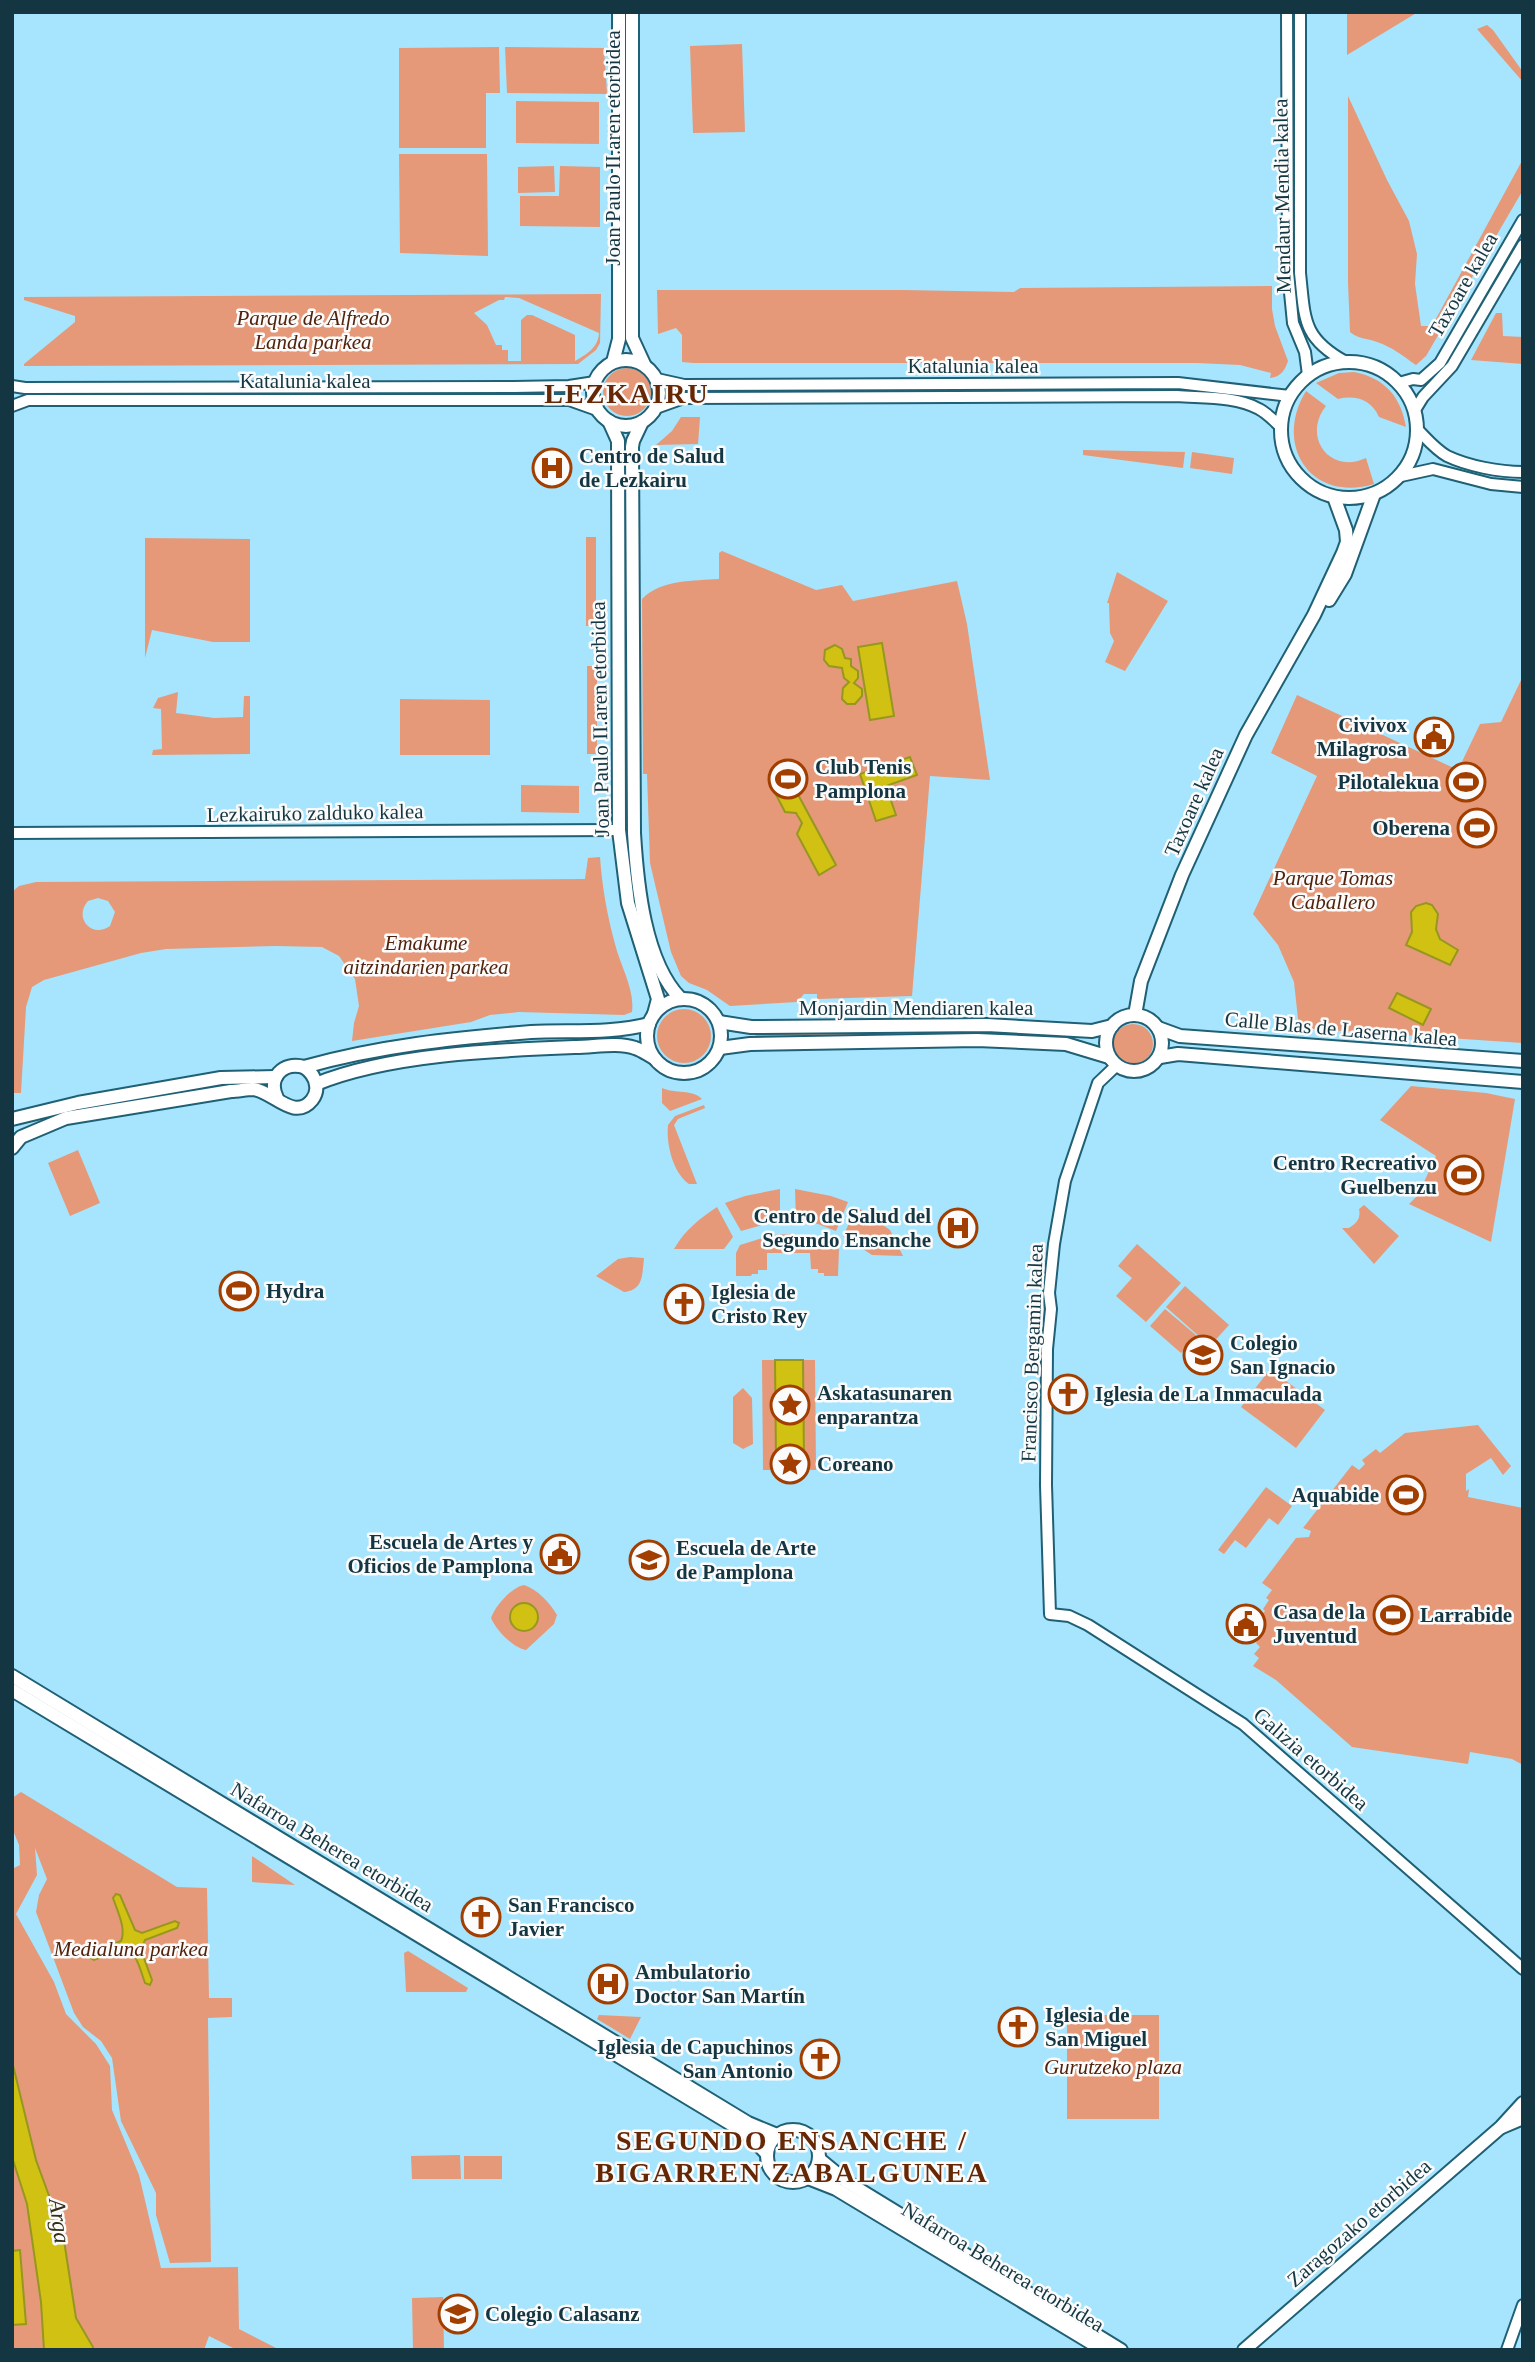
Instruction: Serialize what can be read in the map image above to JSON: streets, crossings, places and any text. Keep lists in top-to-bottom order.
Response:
{
  "streets": {
    "main road": [
      "Joan Paulo II.aren etorbidea",
      "Taxoare kalea",
      "Monjardin Mendiaren kalea",
      "Calle Blas de Laserna kalea",
      "Nafarroa Beherea etorbidea",
      "Zaragozako etorbidea"
    ],
    "street": [
      "Mendaur Mendia kalea",
      "Katalunia kalea",
      "Lezkairuko zalduko kalea",
      "Francisco Bergamin kalea",
      "Galizia etorbidea"
    ]
  },
  "crossings": [
    ["Joan Paulo II.aren etorbidea", "Katalunia kalea"],
    ["Joan Paulo II.aren etorbidea", "Lezkairuko zalduko kalea"],
    ["Joan Paulo II.aren etorbidea", "Monjardin Mendiaren kalea"],
    ["Mendaur Mendia kalea", "Taxoare kalea"],
    ["Mendaur Mendia kalea", "Katalunia kalea"],
    ["Taxoare kalea", "Katalunia kalea"],
    ["Taxoare kalea", "Monjardin Mendiaren kalea"],
    ["Taxoare kalea", "Calle Blas de Laserna kalea"],
    ["Taxoare kalea", "Francisco Bergamin kalea"],
    ["Monjardin Mendiaren kalea", "Calle Blas de Laserna kalea"],
    ["Monjardin Mendiaren kalea", "Francisco Bergamin kalea"],
    ["Calle Blas de Laserna kalea", "Francisco Bergamin kalea"],
    ["Francisco Bergamin kalea", "Galizia etorbidea"]
  ],
  "districts": ["LEZKAIRU", "SEGUNDO ENSANCHE / BIGARREN ZABALGUNEA"],
  "water": ["Arga"],
  "parks": [
    "Parque de Alfredo Landa parkea",
    "Parque Tomas Caballero",
    "Emakume aitzindarien parkea",
    "Medialuna parkea",
    "Gurutzeko plaza"
  ],
  "places": {
    "hospital": ["Centro de Salud de Lezkairu", "Centro de Salud del Segundo Ensanche", "Ambulatorio Doctor San Martín"],
    "public building": ["Civivox Milagrosa", "Escuela de Artes y Oficios de Pamplona", "Casa de la Juventud"],
    "sports": [
      "Club Tenis Pamplona",
      "Pilotalekua",
      "Oberena",
      "Centro Recreativo Guelbenzu",
      "Hydra",
      "Aquabide",
      "Larrabide"
    ],
    "church": [
      "Iglesia de Cristo Rey",
      "Iglesia de La Inmaculada",
      "San Francisco Javier",
      "Iglesia de San Miguel",
      "Iglesia de Capuchinos San Antonio"
    ],
    "school or university": ["Colegio San Ignacio", "Escuela de Arte de Pamplona", "Colegio Calasanz"],
    "place": ["Askatasunaren enparantza", "Coreano"]
  }
}
